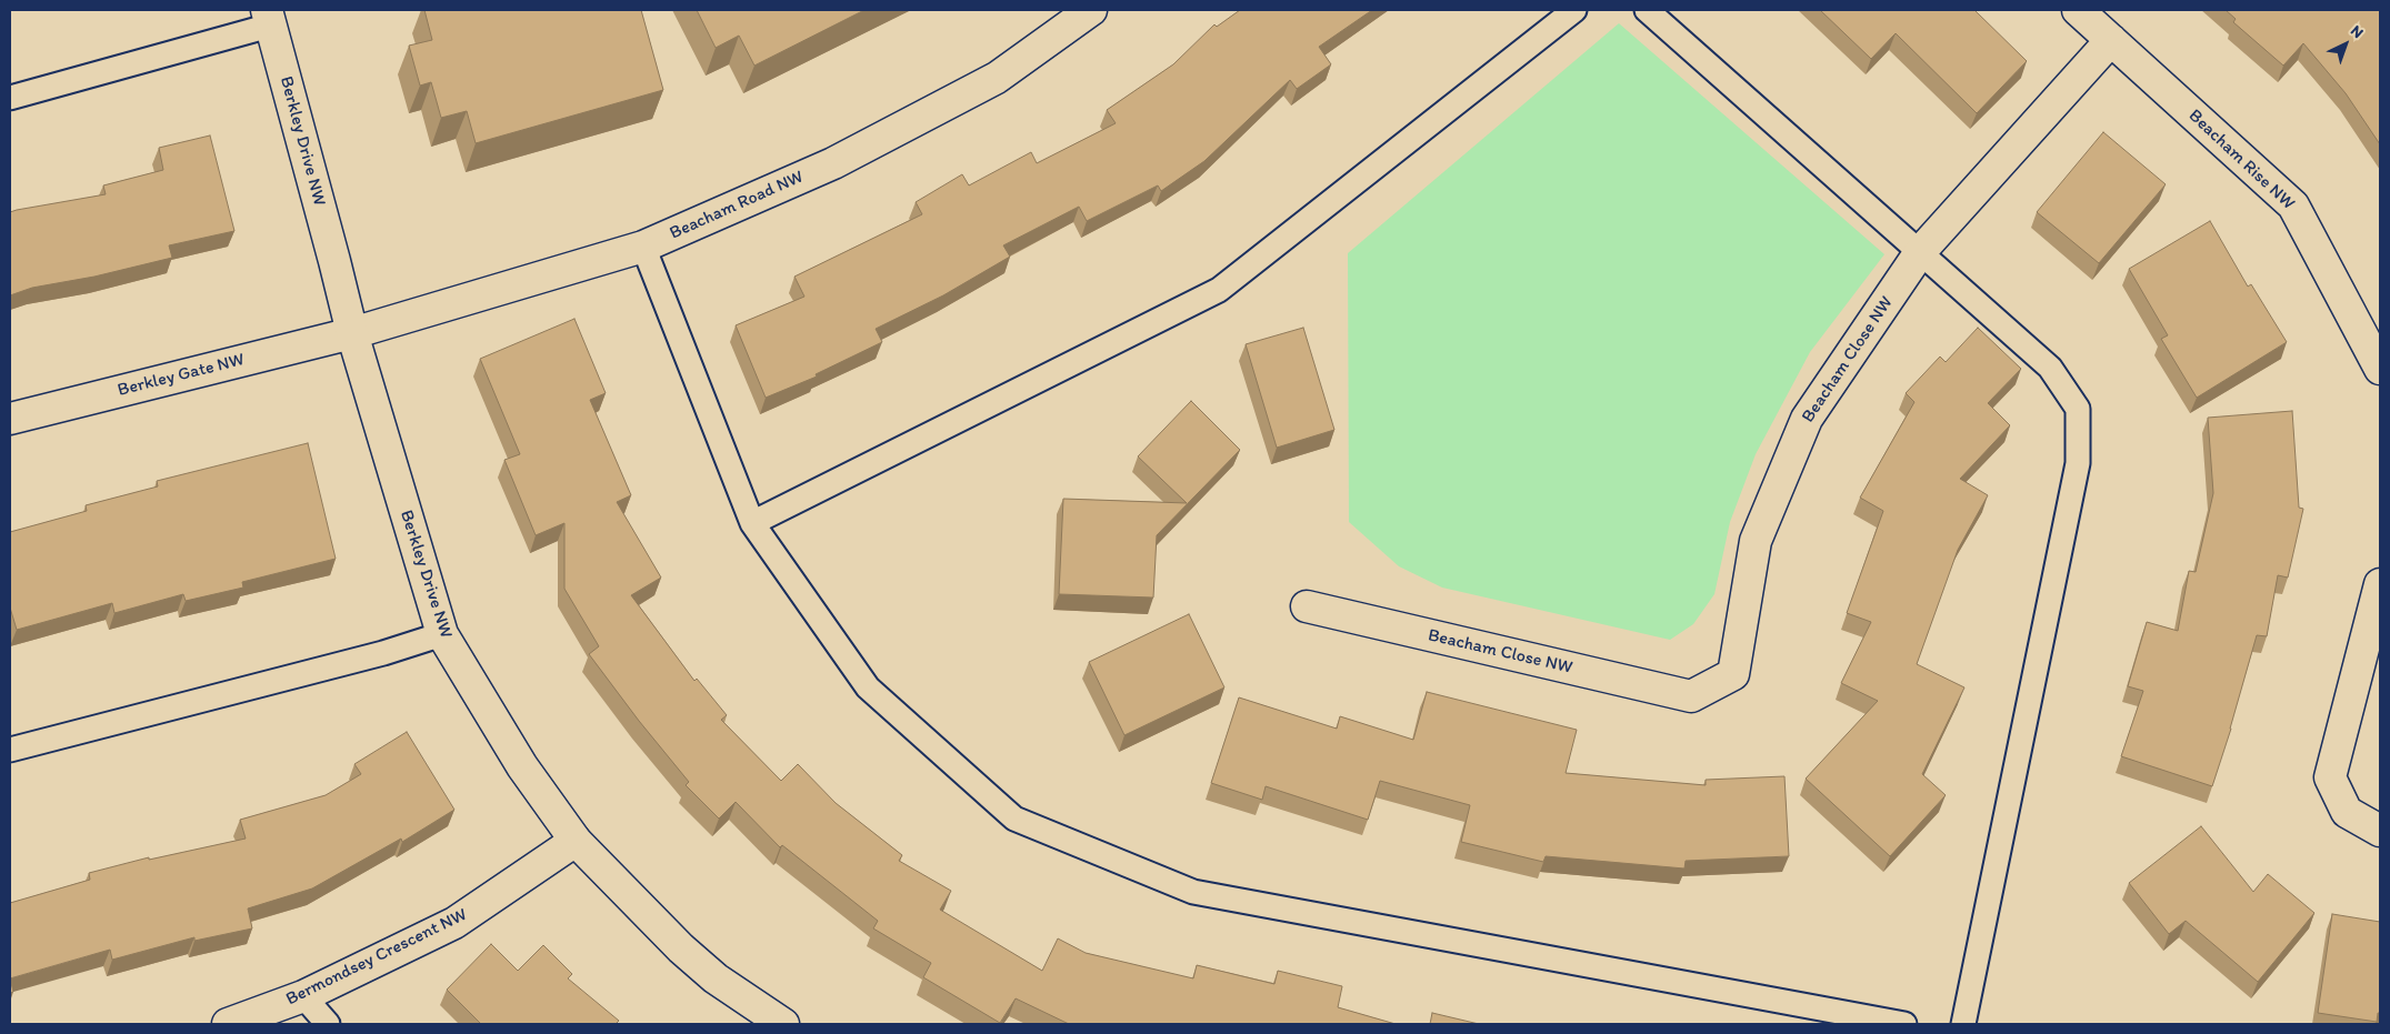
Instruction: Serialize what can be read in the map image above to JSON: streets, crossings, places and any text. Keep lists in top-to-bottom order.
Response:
{
  "streets": {
    "street": [
      "Berkley Drive NW",
      "Beacham Rise NW",
      "Beacham Road NW",
      "Beacham Close NW",
      "Berkley Gate NW",
      "Bermondsey Crescent NW"
    ]
  },
  "crossings": [
    ["Berkley Drive NW", "Beacham Road NW"],
    ["Berkley Drive NW", "Berkley Gate NW"],
    ["Berkley Drive NW", "Bermondsey Crescent NW"],
    ["Beacham Rise NW", "Beacham Close NW"],
    ["Beacham Road NW", "Berkley Gate NW"]
  ],
  "north": "top right"
}
